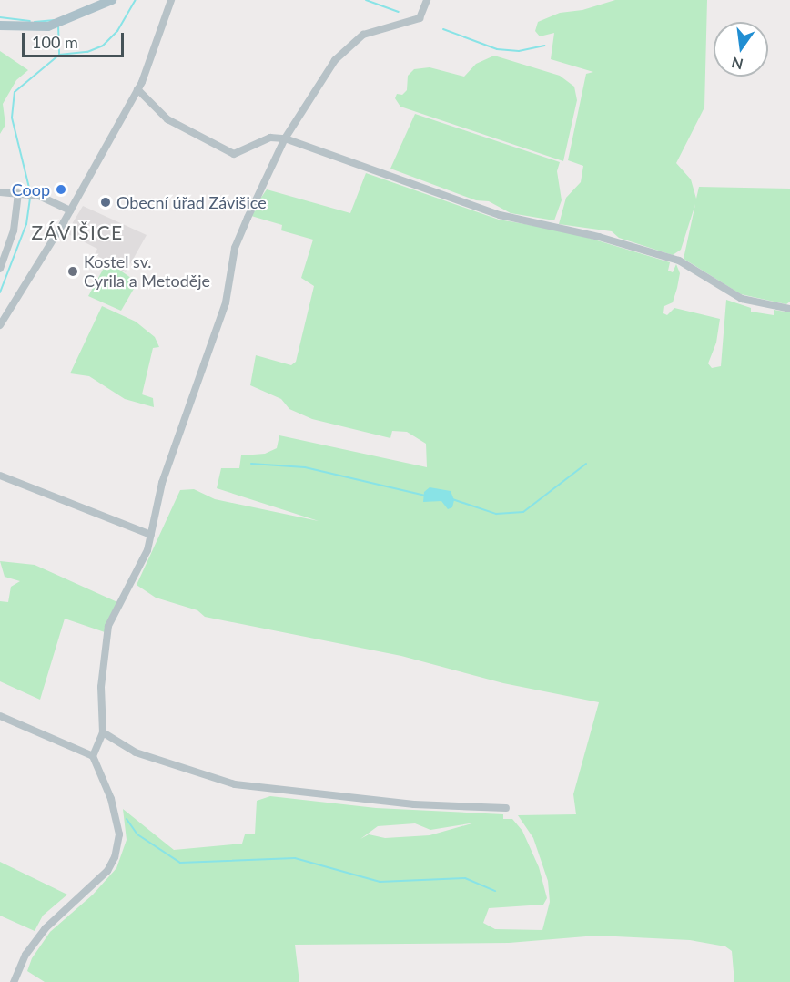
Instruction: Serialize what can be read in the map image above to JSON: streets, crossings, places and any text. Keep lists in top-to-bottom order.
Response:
{
  "districts": ["ZÁVIŠICE"],
  "places": ["Coop", "Obecní úřad Závišice", "Kostel sv. Cyrila a Metoděje"],
  "scale_bar": "100 m",
  "north": "bottom"
}
